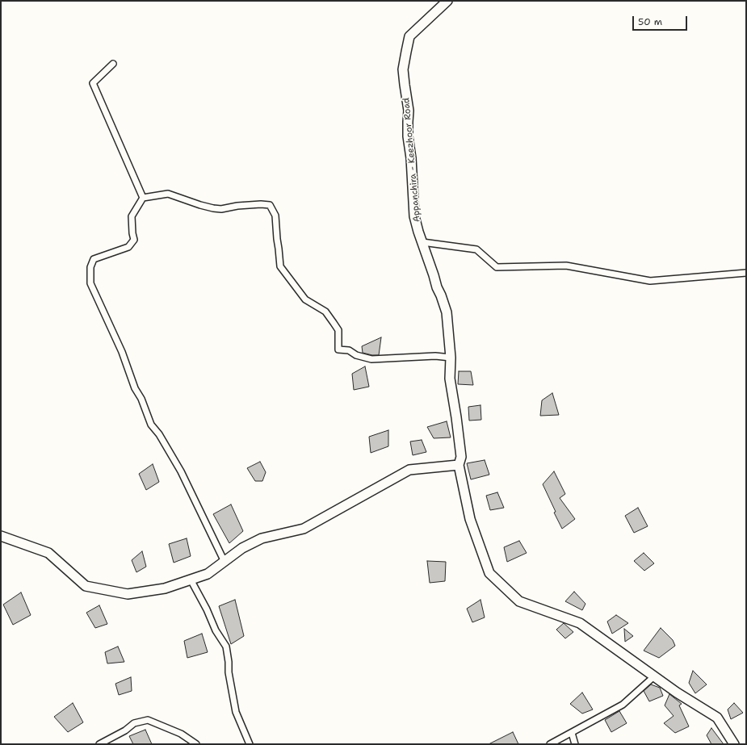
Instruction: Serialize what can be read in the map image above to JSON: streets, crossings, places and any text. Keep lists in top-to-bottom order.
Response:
{
  "streets": {
    "main road": ["Appanchira - Keezhoor Road"]
  },
  "scale_bar": "50 m"
}
